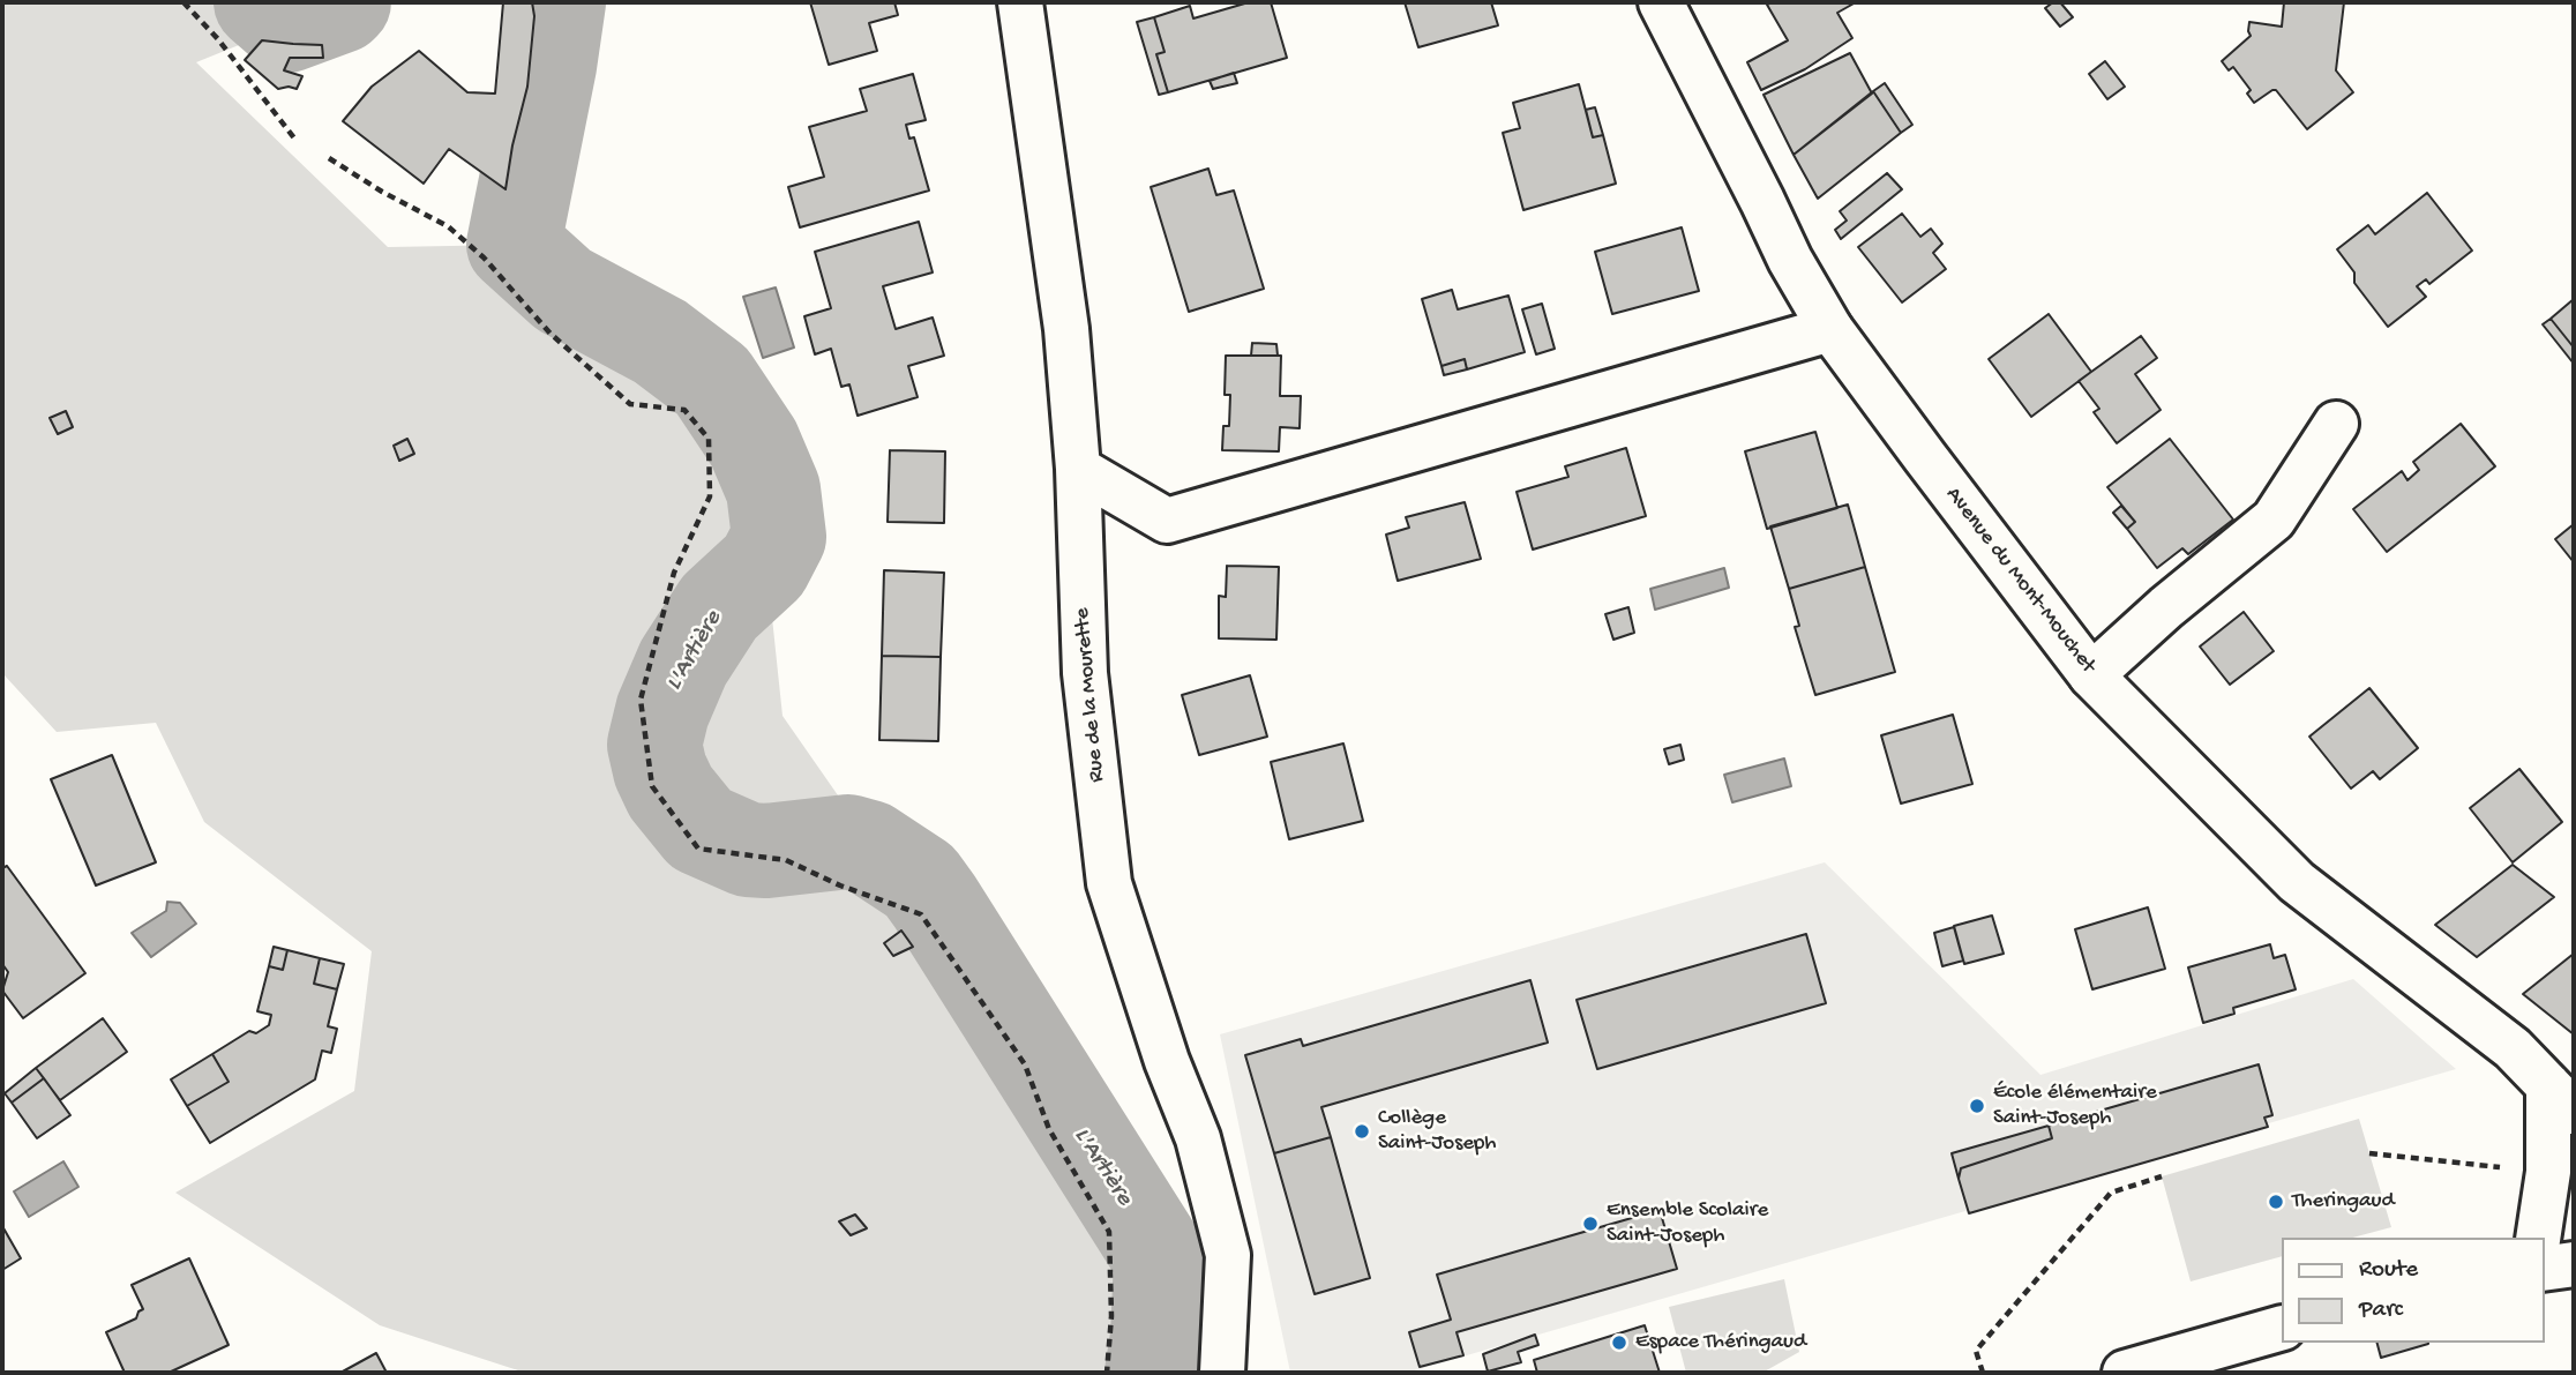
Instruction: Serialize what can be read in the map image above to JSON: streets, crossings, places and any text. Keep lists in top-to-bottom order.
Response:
{
  "streets": {
    "street": ["Avenue du Mont-Mouchet", "Rue de la Mourette"]
  },
  "water": ["L'Artière"],
  "places": [
    "École élémentaire Saint-Joseph",
    "Collège Saint-Joseph",
    "Theringaud",
    "Ensemble Scolaire Saint-Joseph",
    "Espace Théringaud"
  ],
  "legend": ["Route", "Parc"]
}
